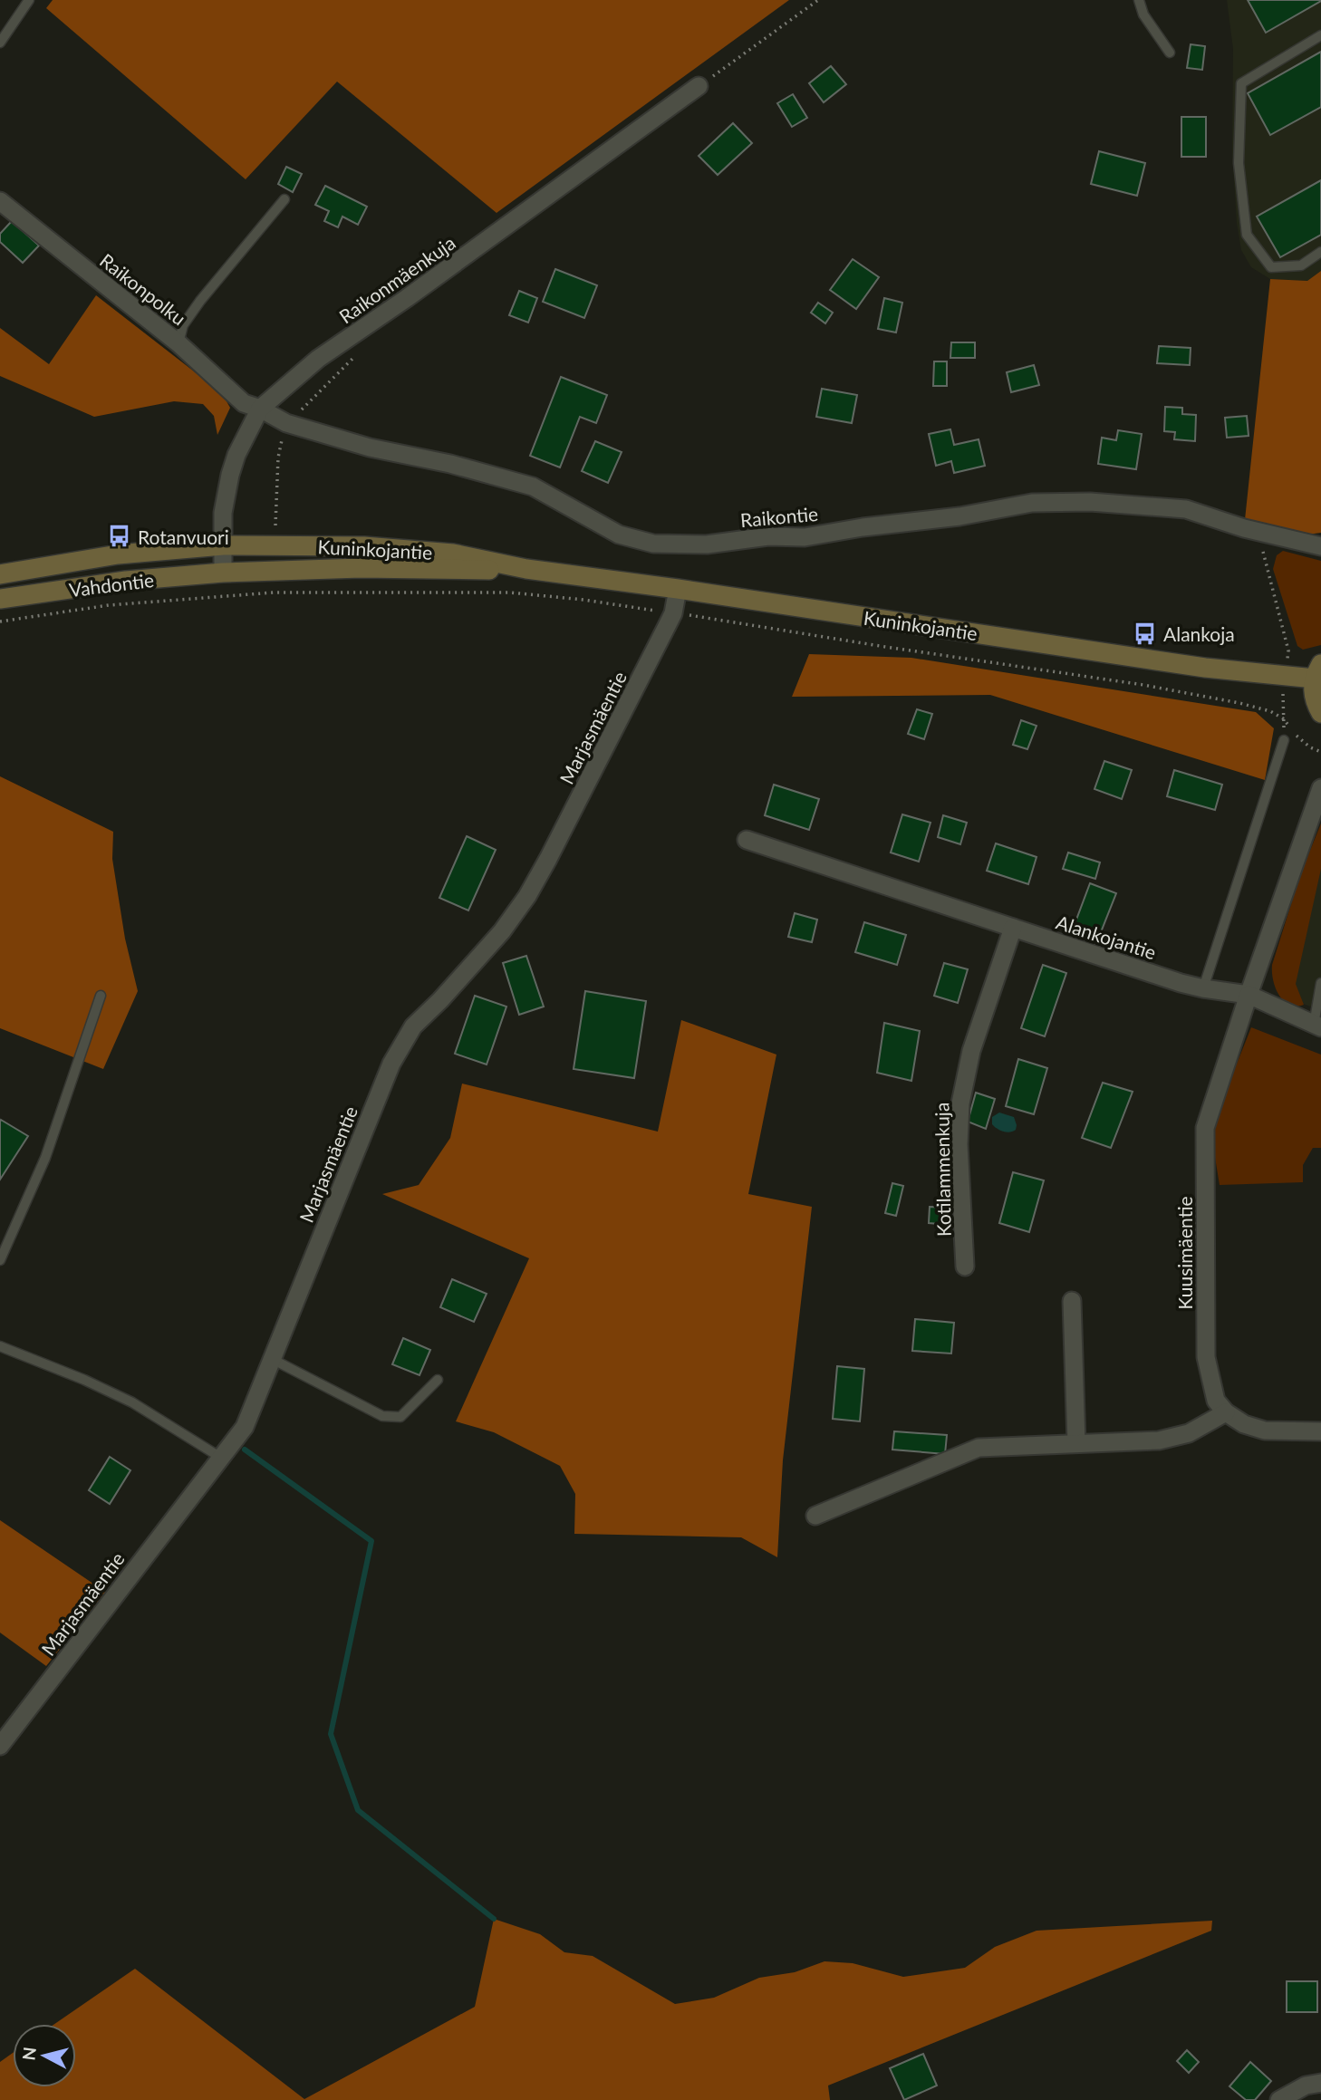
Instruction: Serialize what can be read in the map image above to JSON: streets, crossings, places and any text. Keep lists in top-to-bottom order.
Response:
{
  "streets": {
    "main road": ["Kuninkojantie", "Vahdontie"],
    "street": [
      "Raikonmäenkuja",
      "Raikonpolku",
      "Raikontie",
      "Marjasmäentie",
      "Alankojantie",
      "Kotilammenkuja",
      "Kuusimäentie"
    ]
  },
  "crossings": [
    ["Raikonmäenkuja", "Raikonpolku"],
    ["Raikonmäenkuja", "Raikontie"],
    ["Raikonmäenkuja", "Kuninkojantie"],
    ["Raikonmäenkuja", "Vahdontie"],
    ["Raikonpolku", "Raikontie"],
    ["Kuninkojantie", "Vahdontie"],
    ["Kuninkojantie", "Marjasmäentie"],
    ["Alankojantie", "Kotilammenkuja"],
    ["Alankojantie", "Kuusimäentie"]
  ],
  "places": {
    "bus stop": ["Rotanvuori", "Alankoja"]
  },
  "north": "left"
}
